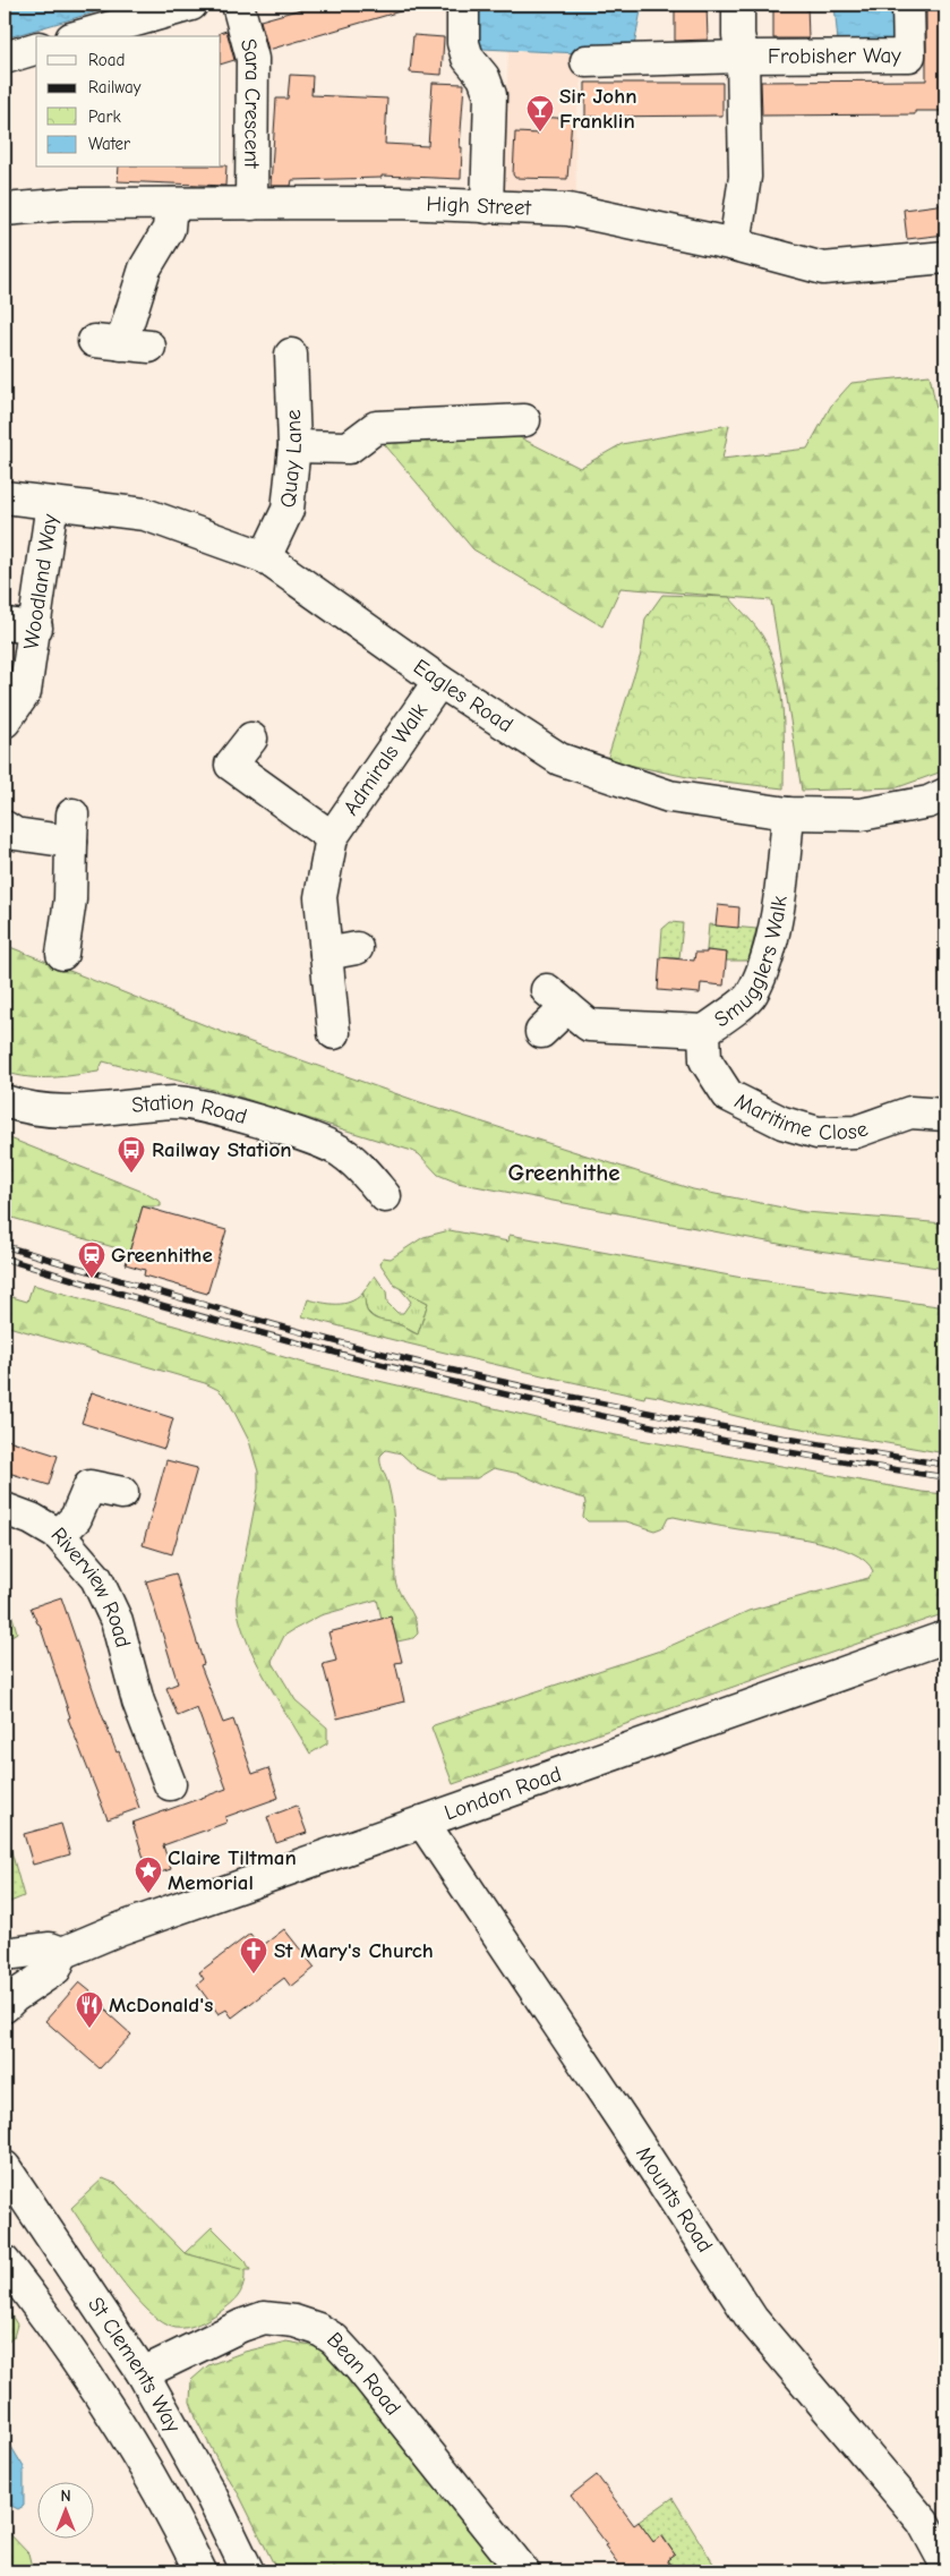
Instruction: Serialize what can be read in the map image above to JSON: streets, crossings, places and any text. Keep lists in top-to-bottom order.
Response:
{
  "streets": {
    "street": [
      "Frobisher Way",
      "Sara Crescent",
      "High Street",
      "Quay Lane",
      "Woodland Way",
      "Eagles Road",
      "Admirals Walk",
      "Smugglers Walk",
      "Maritime Close",
      "Station Road",
      "Riverview Road",
      "London Road",
      "Mounts Road",
      "St Clements Way",
      "Bean Road"
    ]
  },
  "crossings": [
    ["Frobisher Way", "High Street"],
    ["Sara Crescent", "High Street"],
    ["Quay Lane", "Eagles Road"],
    ["Woodland Way", "Eagles Road"],
    ["Eagles Road", "Admirals Walk"],
    ["Eagles Road", "Smugglers Walk"],
    ["Smugglers Walk", "Maritime Close"],
    ["London Road", "Mounts Road"],
    ["St Clements Way", "Bean Road"]
  ],
  "districts": ["Greenhithe"],
  "places": {
    "bar": ["Sir John Franklin"],
    "bus stop": ["Railway Station"],
    "station": ["Greenhithe"],
    "place": ["Claire Tiltman Memorial"],
    "church": ["St Mary's Church"],
    "restaurant": ["McDonald's"]
  },
  "legend": [
    "Road",
    "Railway",
    "Park",
    "Water"
  ],
  "north": "top"
}
